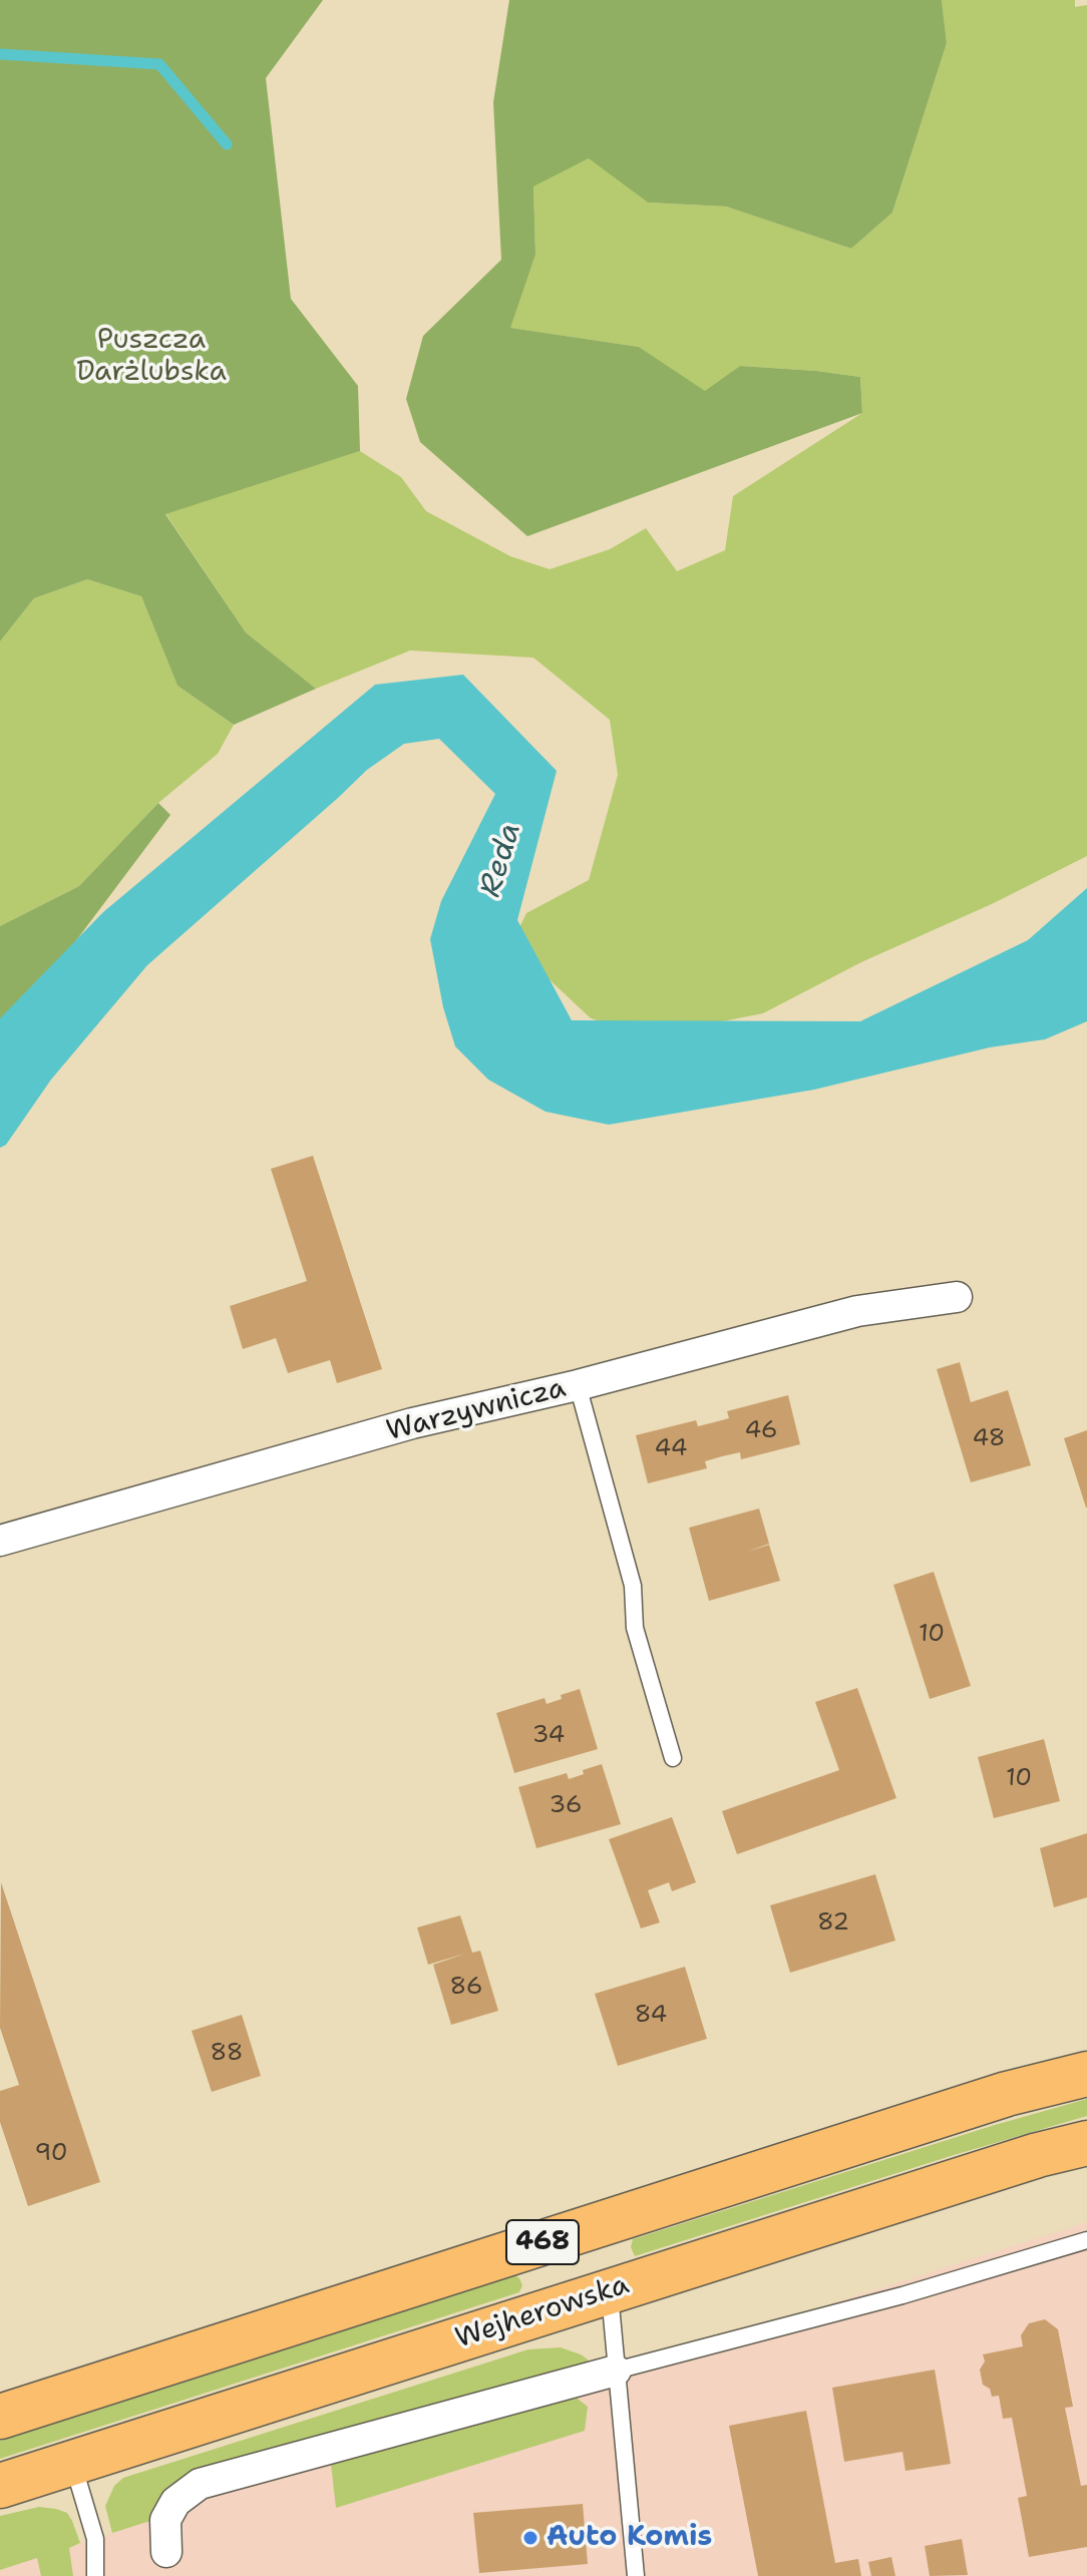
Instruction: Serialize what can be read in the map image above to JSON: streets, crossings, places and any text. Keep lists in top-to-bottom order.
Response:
{
  "streets": {
    "main road": ["468", "Wejherowska"],
    "street": ["Warzywnicza"]
  },
  "water": ["Reda"],
  "parks": ["Puszcza Darżlubska"],
  "places": ["Auto Komis"],
  "house_numbers": [
    "46",
    "48",
    "44",
    "10",
    "34",
    "10",
    "36",
    "82",
    "86",
    "84",
    "88",
    "90"
  ]
}
